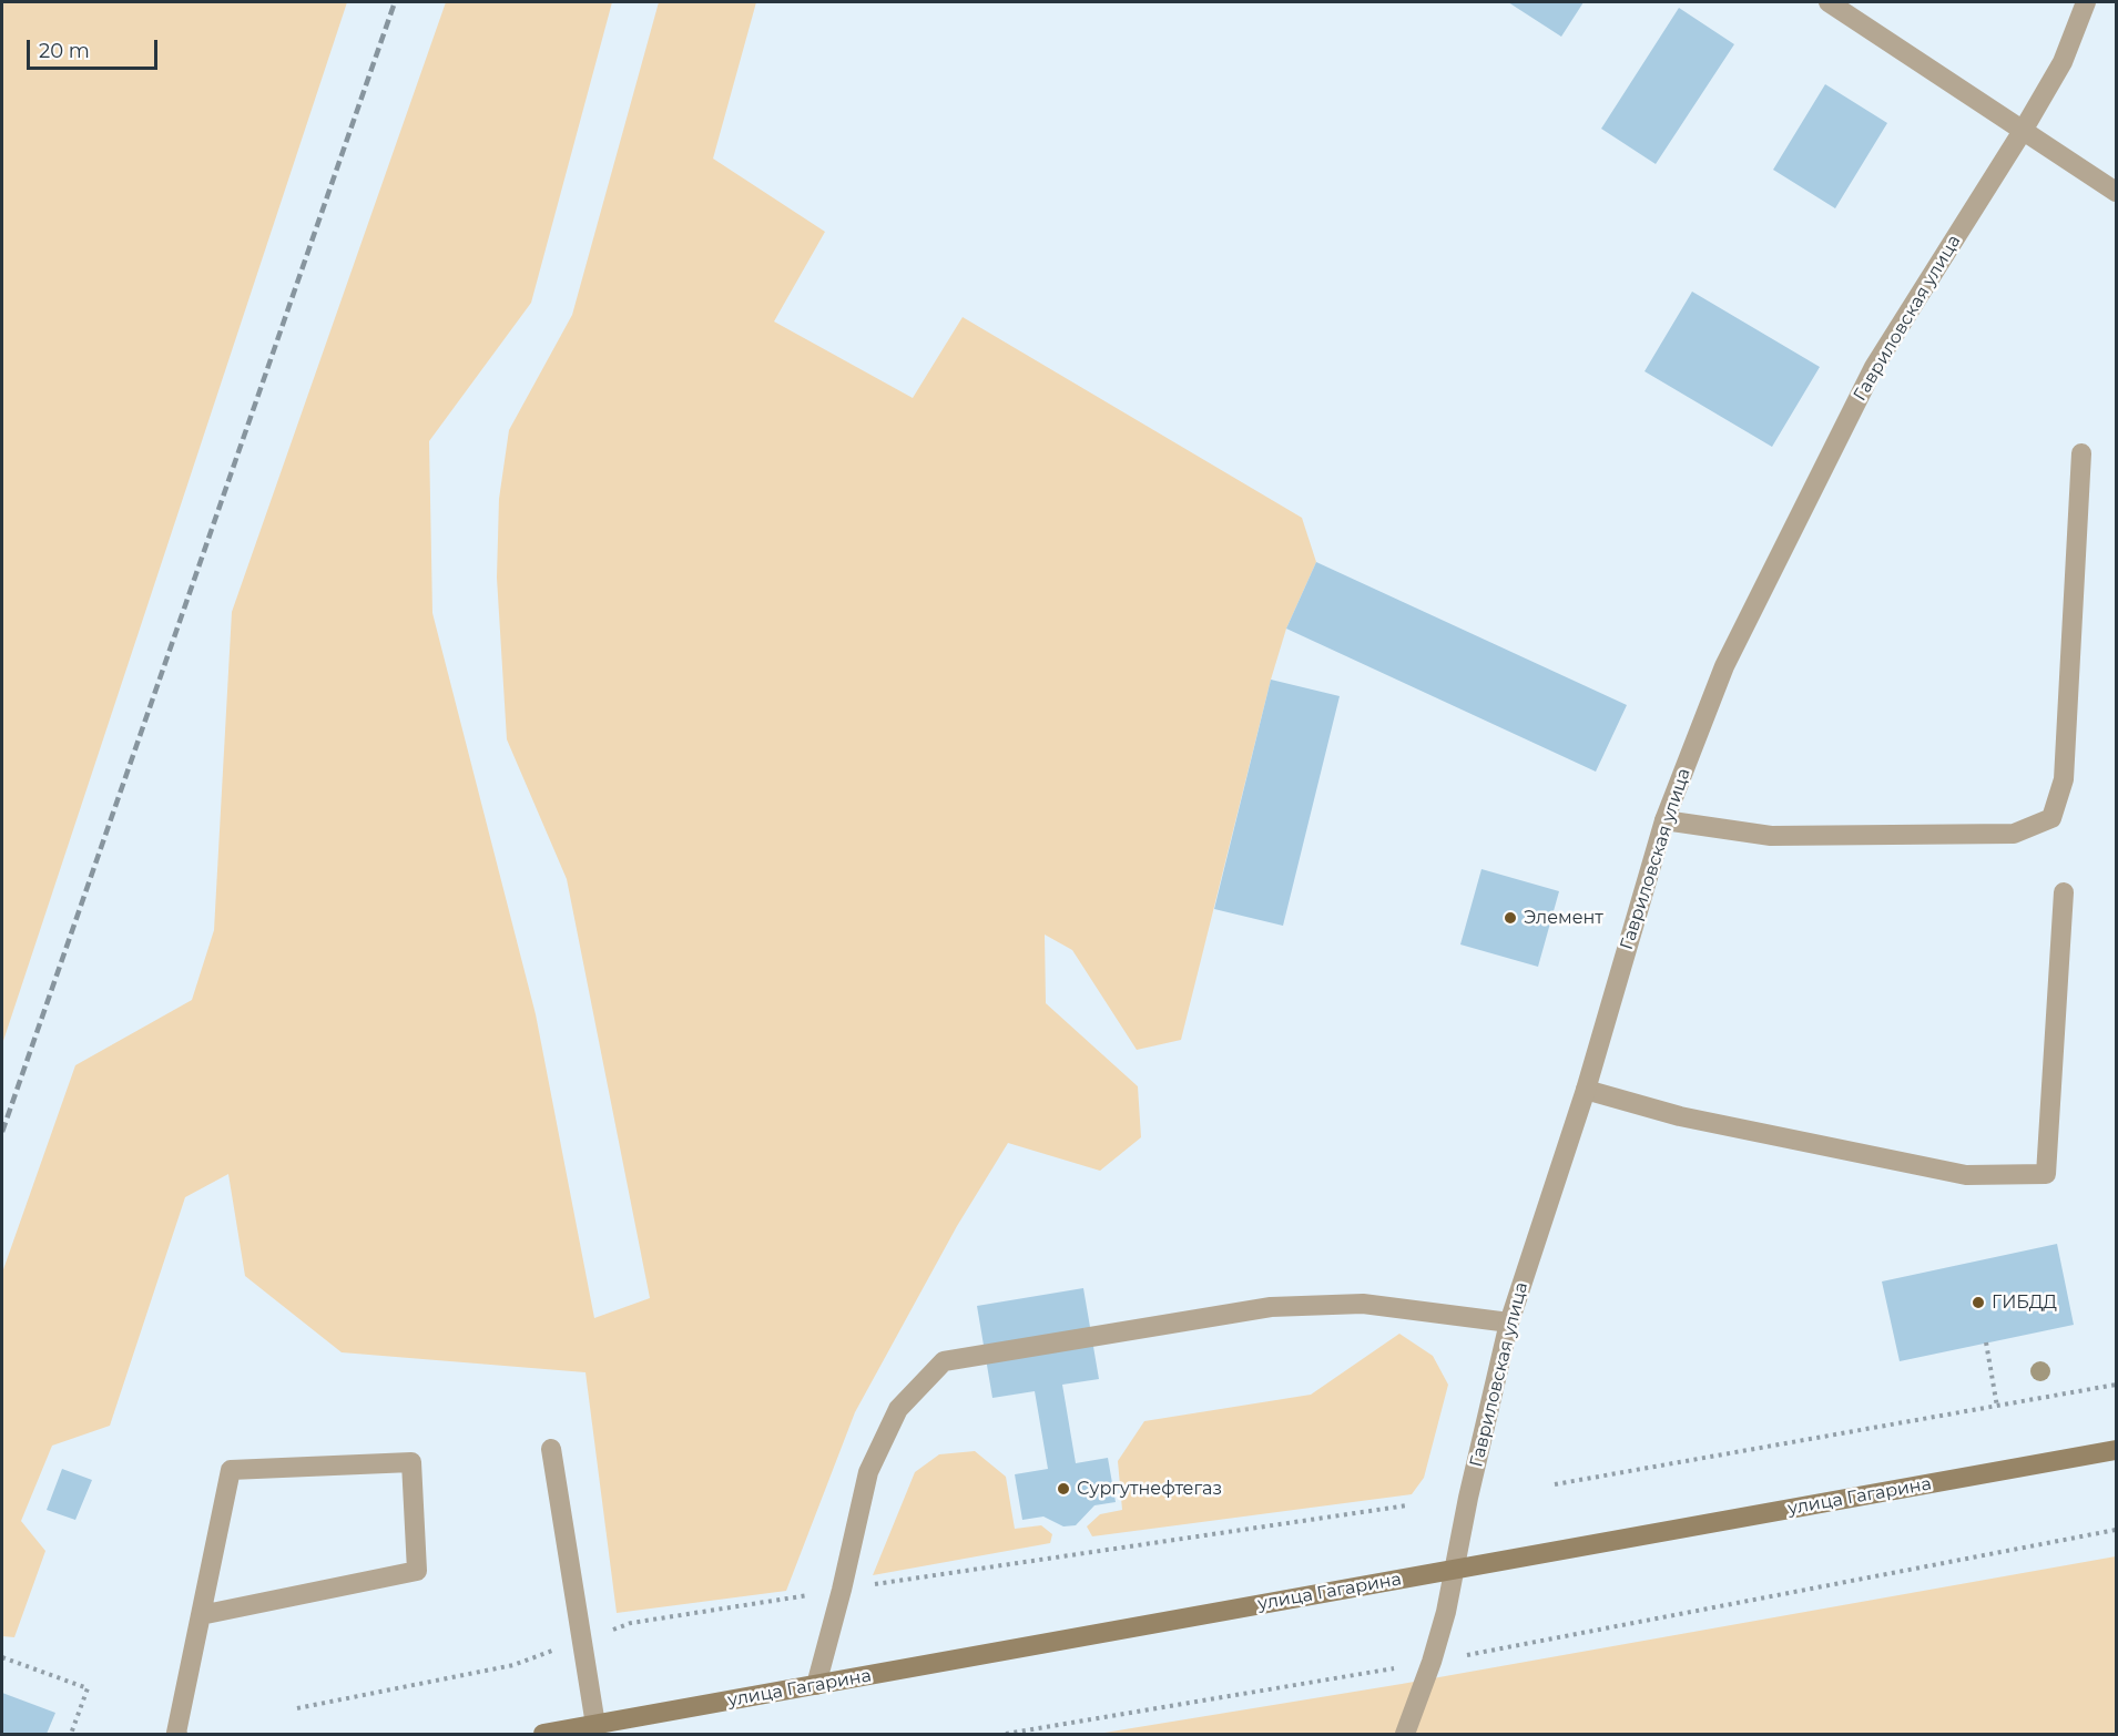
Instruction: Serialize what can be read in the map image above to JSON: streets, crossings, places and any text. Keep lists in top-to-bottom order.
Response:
{
  "streets": {
    "main road": ["улица Гагарина"],
    "street": ["Гавриловская улица"]
  },
  "crossings": [
    ["Гавриловская улица", "улица Гагарина"]
  ],
  "places": ["Элемент", "ГИБДД", "Сургутнефтегаз"],
  "scale_bar": "20 m"
}
